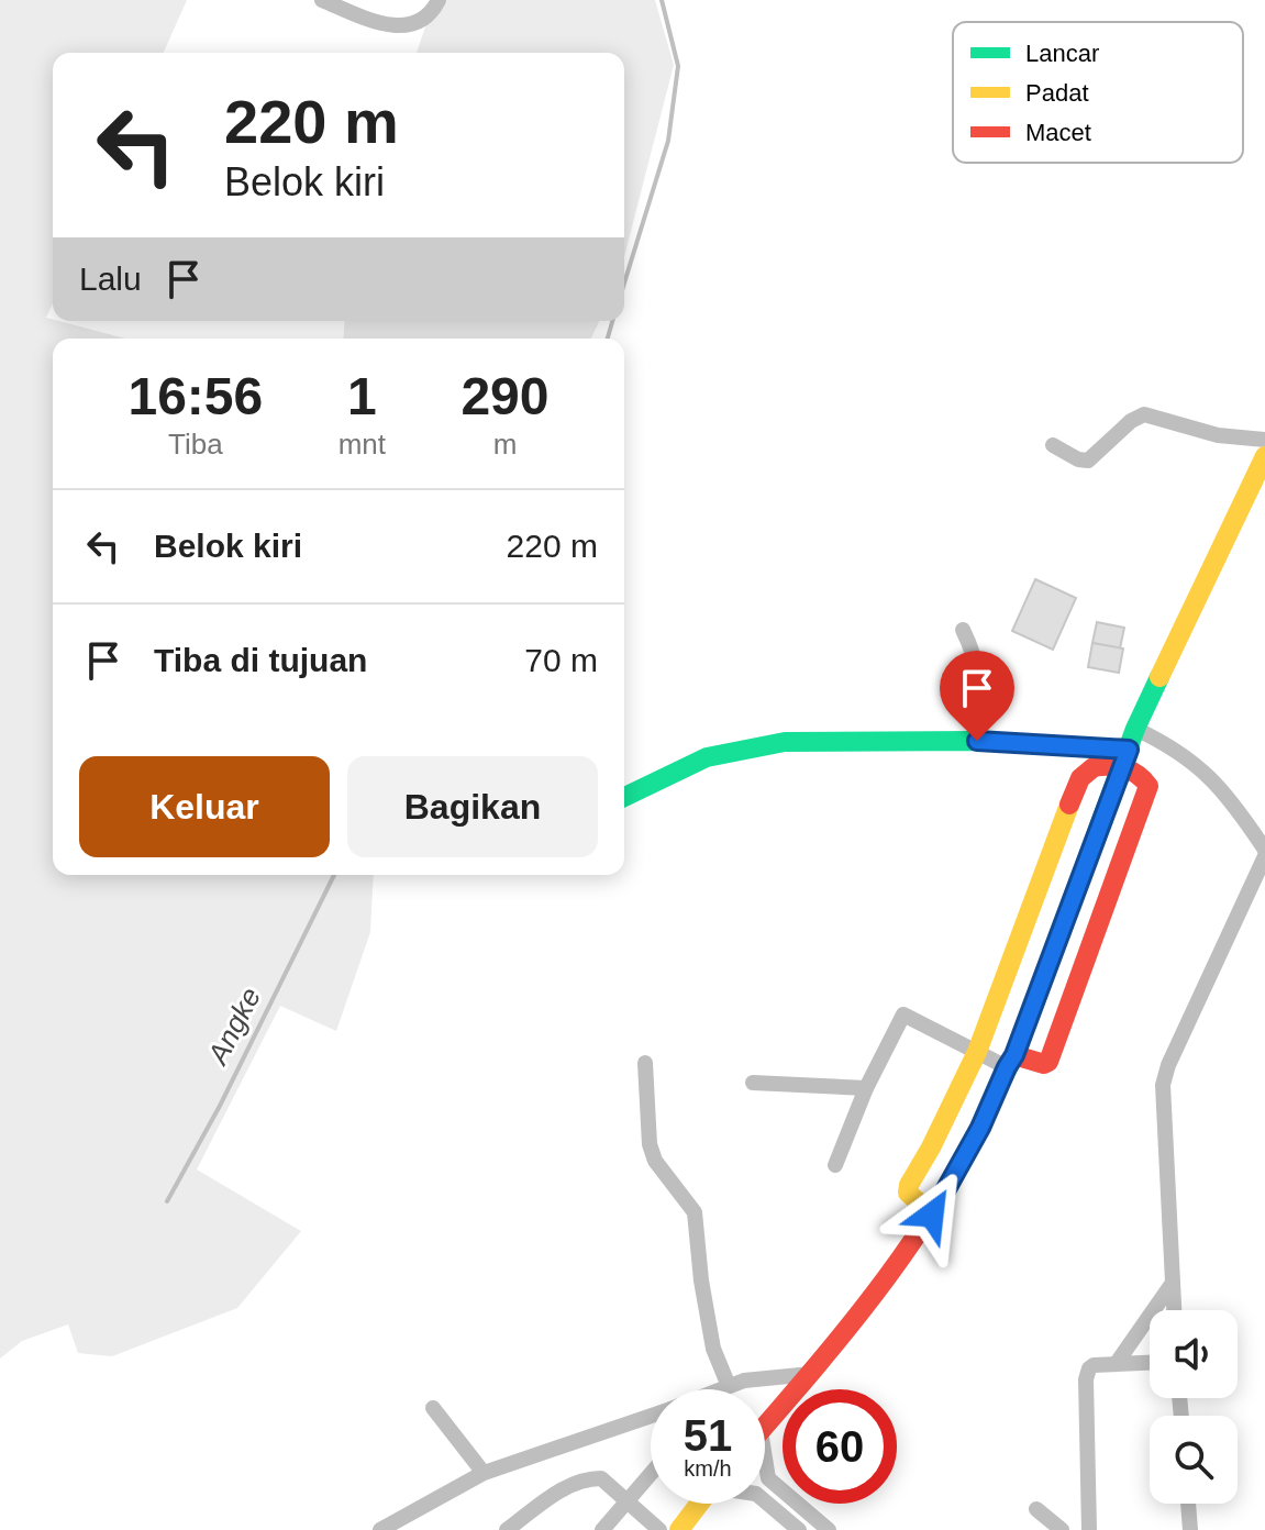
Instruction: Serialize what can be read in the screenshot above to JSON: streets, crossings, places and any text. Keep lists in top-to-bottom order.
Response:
{
  "water": ["Angke"],
  "legend": ["Lancar", "Padat", "Macet"],
  "page": {
    "turn": ["220 m", "Belok kiri"],
    "then": "Lalu",
    "eta": [
      "16:56",
      "Tiba",
      "1",
      "mnt",
      "290",
      "m"
    ],
    "list": [
      {
        "name": "Belok kiri",
        "value": "220 m"
      },
      {
        "name": "Tiba di tujuan",
        "value": "70 m"
      }
    ],
    "buttons": ["Keluar", "Bagikan"],
    "speed": "51 km/h",
    "limit": "60"
  }
}
